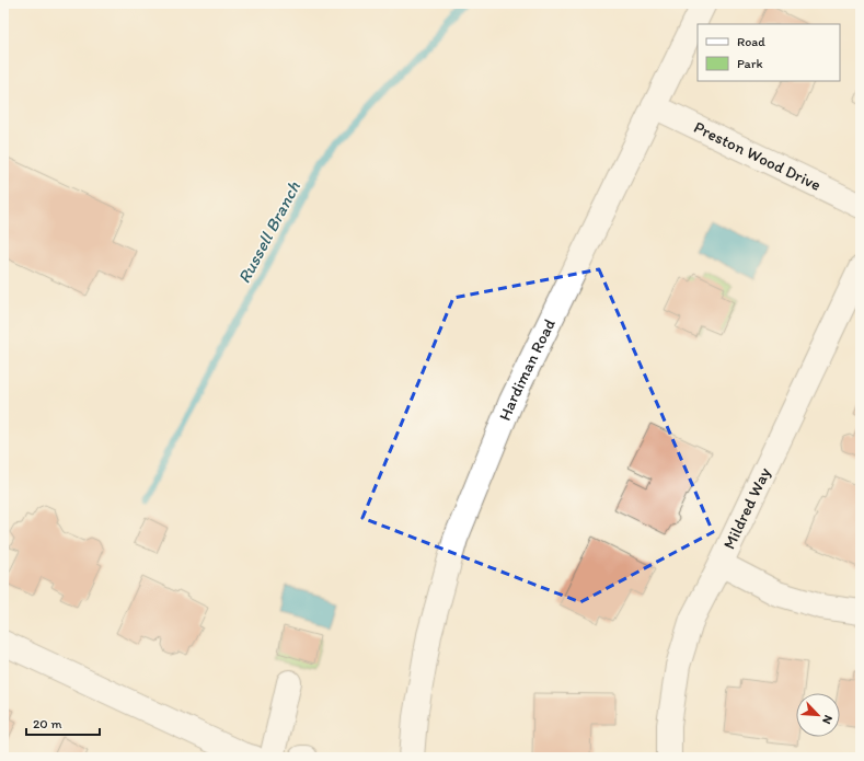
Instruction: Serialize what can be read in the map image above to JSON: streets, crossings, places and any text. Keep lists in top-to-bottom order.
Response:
{
  "streets": {
    "street": ["Preston Wood Drive", "Hardiman Road", "Mildred Way"]
  },
  "crossings": [
    ["Preston Wood Drive", "Hardiman Road"]
  ],
  "water": ["Russell Branch"],
  "legend": ["Road", "Park"],
  "scale_bar": "20 m",
  "north": "bottom right"
}
